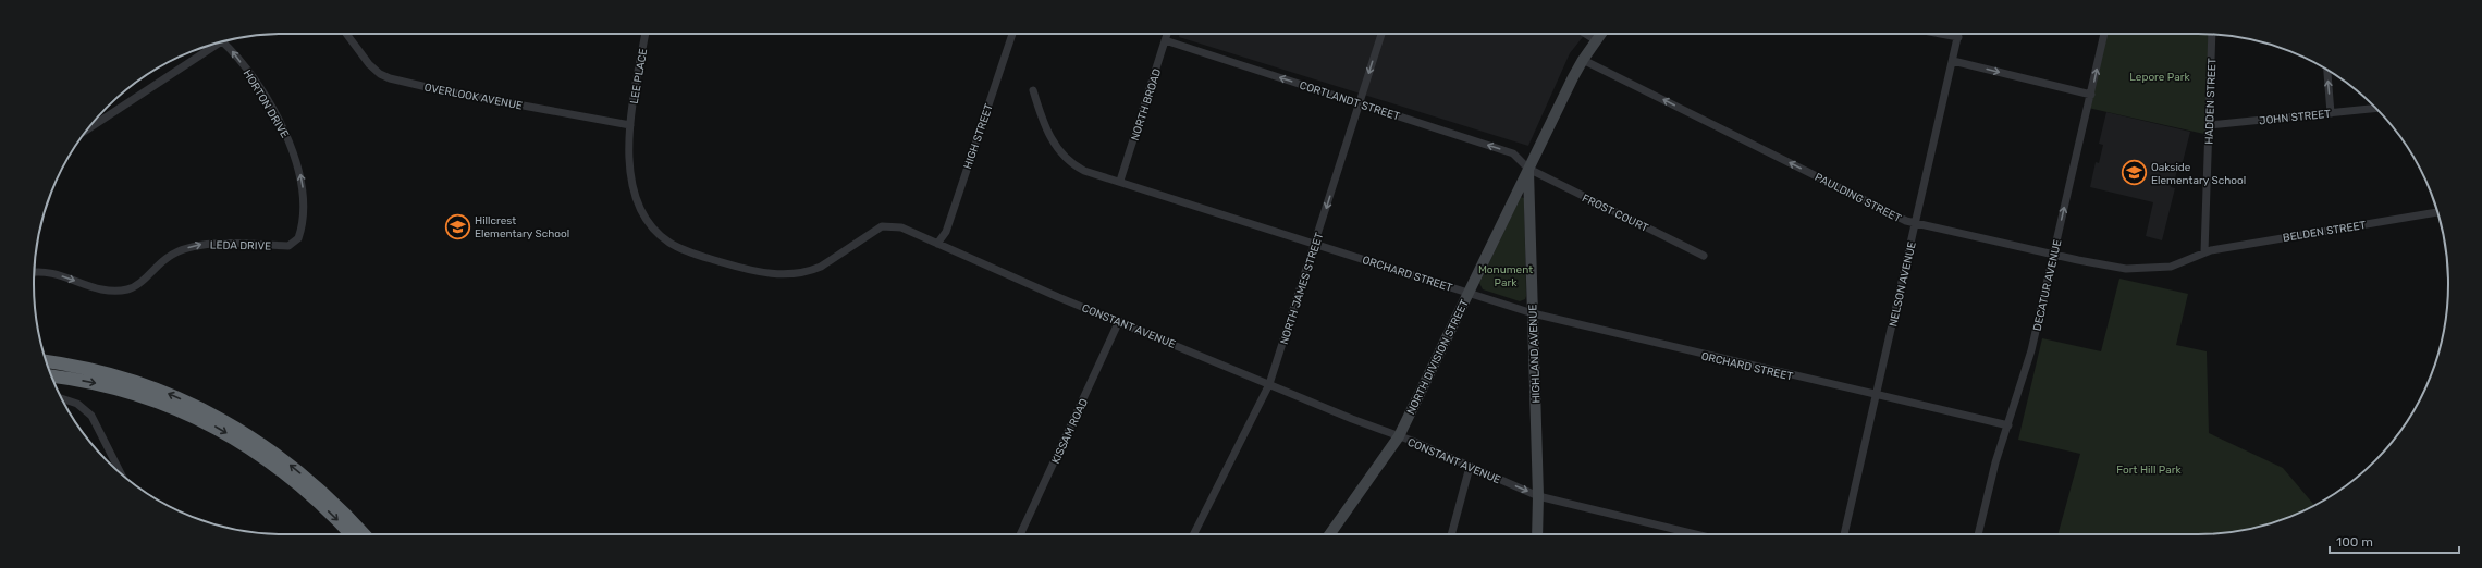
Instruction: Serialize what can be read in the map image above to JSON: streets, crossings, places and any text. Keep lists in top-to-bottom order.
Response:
{
  "streets": {
    "street": [
      "LEE PLACE",
      "OVERLOOK AVENUE",
      "CORTLANDT STREET",
      "HADDEN STREET",
      "HORTON DRIVE",
      "NORTH BROAD",
      "JOHN STREET",
      "HIGH STREET",
      "PAULDING STREET",
      "FROST COURT",
      "BELDEN STREET",
      "LEDA DRIVE",
      "ORCHARD STREET",
      "NELSON AVENUE",
      "DECATUR AVENUE",
      "NORTH JAMES STREET",
      "CONSTANT AVENUE",
      "HIGHLAND AVENUE",
      "NORTH DIVISION STREET",
      "KISSAM ROAD"
    ]
  },
  "crossings": [
    ["LEE PLACE", "OVERLOOK AVENUE"],
    ["LEE PLACE", "CONSTANT AVENUE"],
    ["OVERLOOK AVENUE", "CONSTANT AVENUE"],
    ["CORTLANDT STREET", "NORTH BROAD"],
    ["CORTLANDT STREET", "FROST COURT"],
    ["CORTLANDT STREET", "NORTH JAMES STREET"],
    ["CORTLANDT STREET", "HIGHLAND AVENUE"],
    ["CORTLANDT STREET", "NORTH DIVISION STREET"],
    ["HADDEN STREET", "JOHN STREET"],
    ["HADDEN STREET", "PAULDING STREET"],
    ["HADDEN STREET", "BELDEN STREET"],
    ["HORTON DRIVE", "LEDA DRIVE"],
    ["NORTH BROAD", "ORCHARD STREET"],
    ["HIGH STREET", "CONSTANT AVENUE"],
    ["PAULDING STREET", "BELDEN STREET"],
    ["PAULDING STREET", "NELSON AVENUE"],
    ["PAULDING STREET", "DECATUR AVENUE"],
    ["PAULDING STREET", "NORTH DIVISION STREET"],
    ["FROST COURT", "HIGHLAND AVENUE"],
    ["FROST COURT", "NORTH DIVISION STREET"],
    ["ORCHARD STREET", "NELSON AVENUE"],
    ["ORCHARD STREET", "DECATUR AVENUE"],
    ["ORCHARD STREET", "NORTH JAMES STREET"],
    ["ORCHARD STREET", "HIGHLAND AVENUE"],
    ["ORCHARD STREET", "NORTH DIVISION STREET"],
    ["NORTH JAMES STREET", "CONSTANT AVENUE"],
    ["CONSTANT AVENUE", "HIGHLAND AVENUE"],
    ["CONSTANT AVENUE", "NORTH DIVISION STREET"],
    ["CONSTANT AVENUE", "KISSAM ROAD"],
    ["HIGHLAND AVENUE", "NORTH DIVISION STREET"]
  ],
  "one_way": [
    "CORTLANDT STREET",
    "HORTON DRIVE",
    "PAULDING STREET",
    "LEDA DRIVE",
    "DECATUR AVENUE",
    "NORTH JAMES STREET"
  ],
  "parks": ["Lepore Park", "Monument Park", "Fort Hill Park"],
  "places": {
    "school or university": ["Oakside Elementary School", "Hillcrest Elementary School"]
  },
  "scale_bar": "100 m"
}
